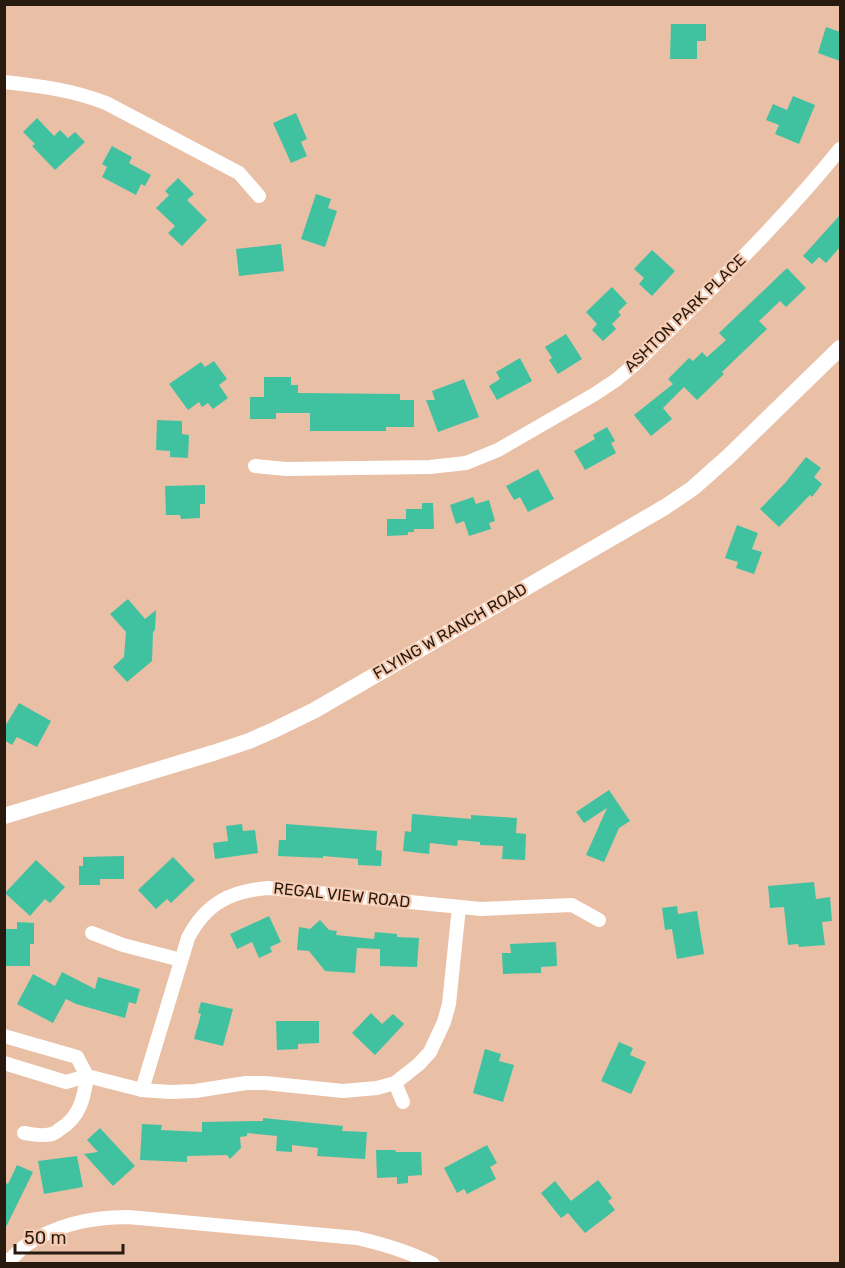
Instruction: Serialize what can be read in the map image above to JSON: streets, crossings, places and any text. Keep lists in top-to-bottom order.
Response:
{
  "streets": {
    "street": ["ASHTON PARK PLACE", "FLYING W RANCH ROAD", "REGAL VIEW ROAD"]
  },
  "scale_bar": "50 m"
}
